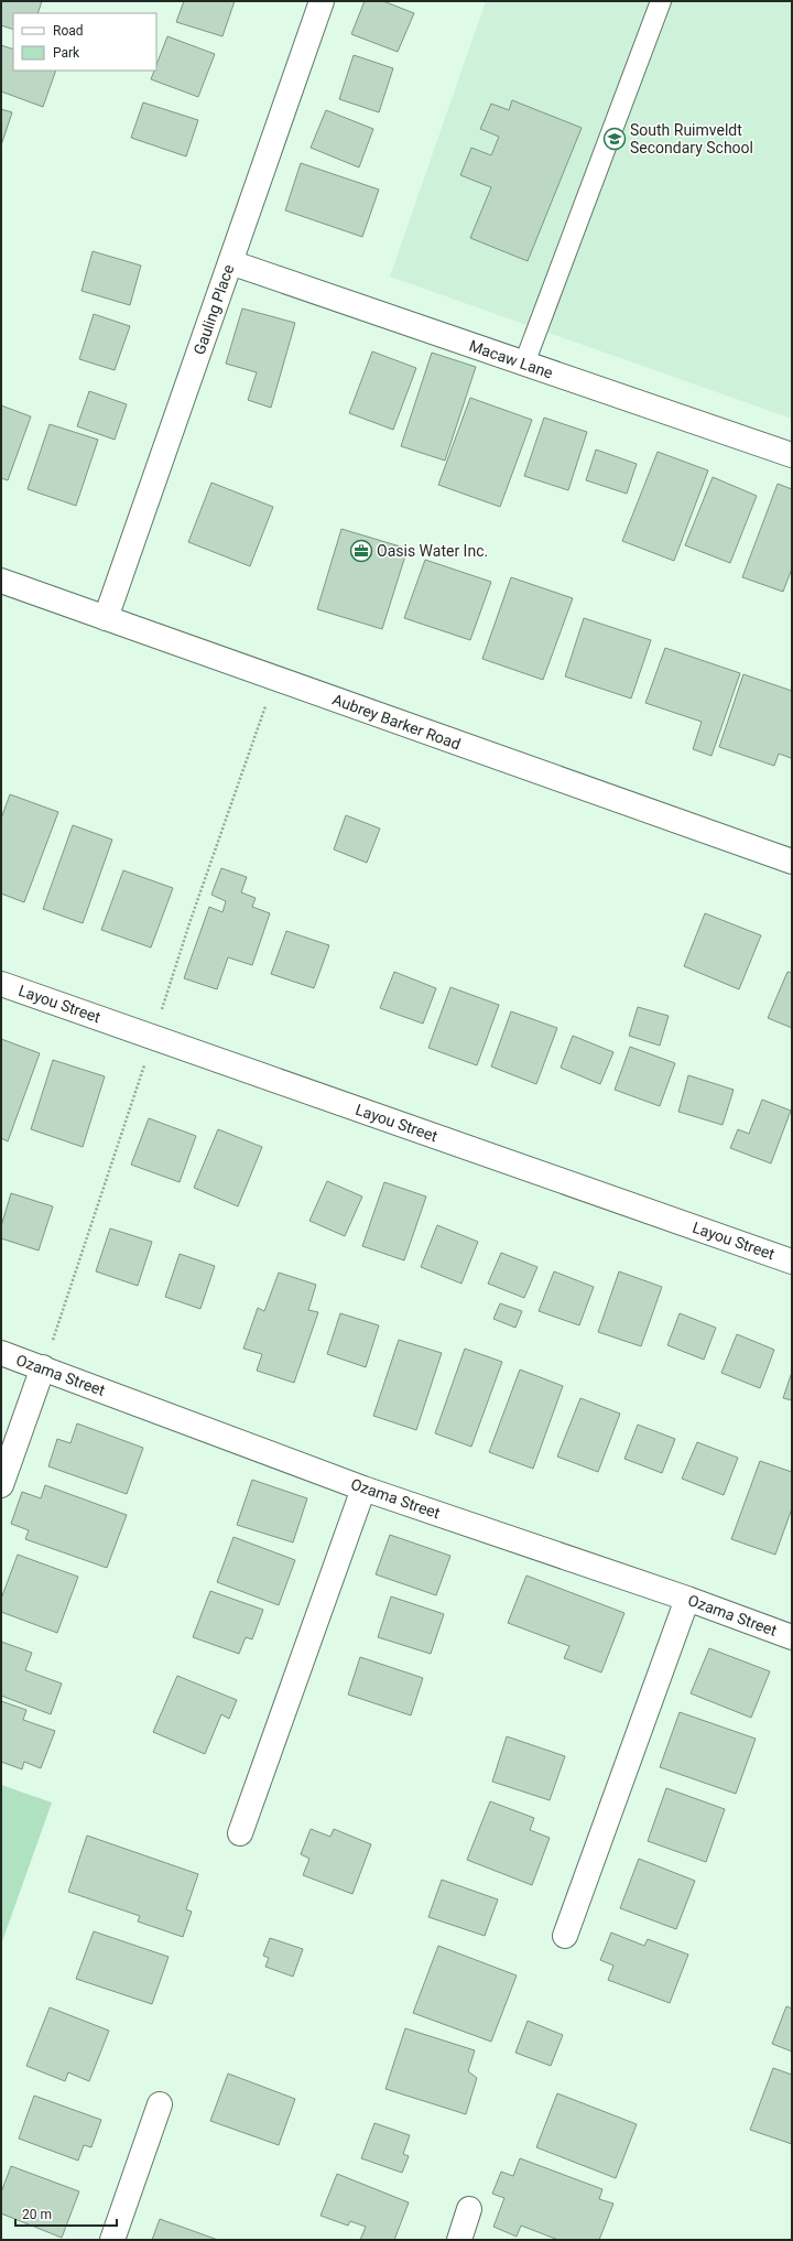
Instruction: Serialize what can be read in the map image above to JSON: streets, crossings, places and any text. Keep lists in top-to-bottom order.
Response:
{
  "streets": {
    "street": [
      "Gauling Place",
      "Macaw Lane",
      "Aubrey Barker Road",
      "Layou Street",
      "Ozama Street"
    ]
  },
  "crossings": [
    ["Gauling Place", "Macaw Lane"],
    ["Gauling Place", "Aubrey Barker Road"]
  ],
  "places": {
    "school or university": ["South Ruimveldt Secondary School"],
    "office": ["Oasis Water Inc."]
  },
  "legend": ["Road", "Park"],
  "scale_bar": "20 m"
}
